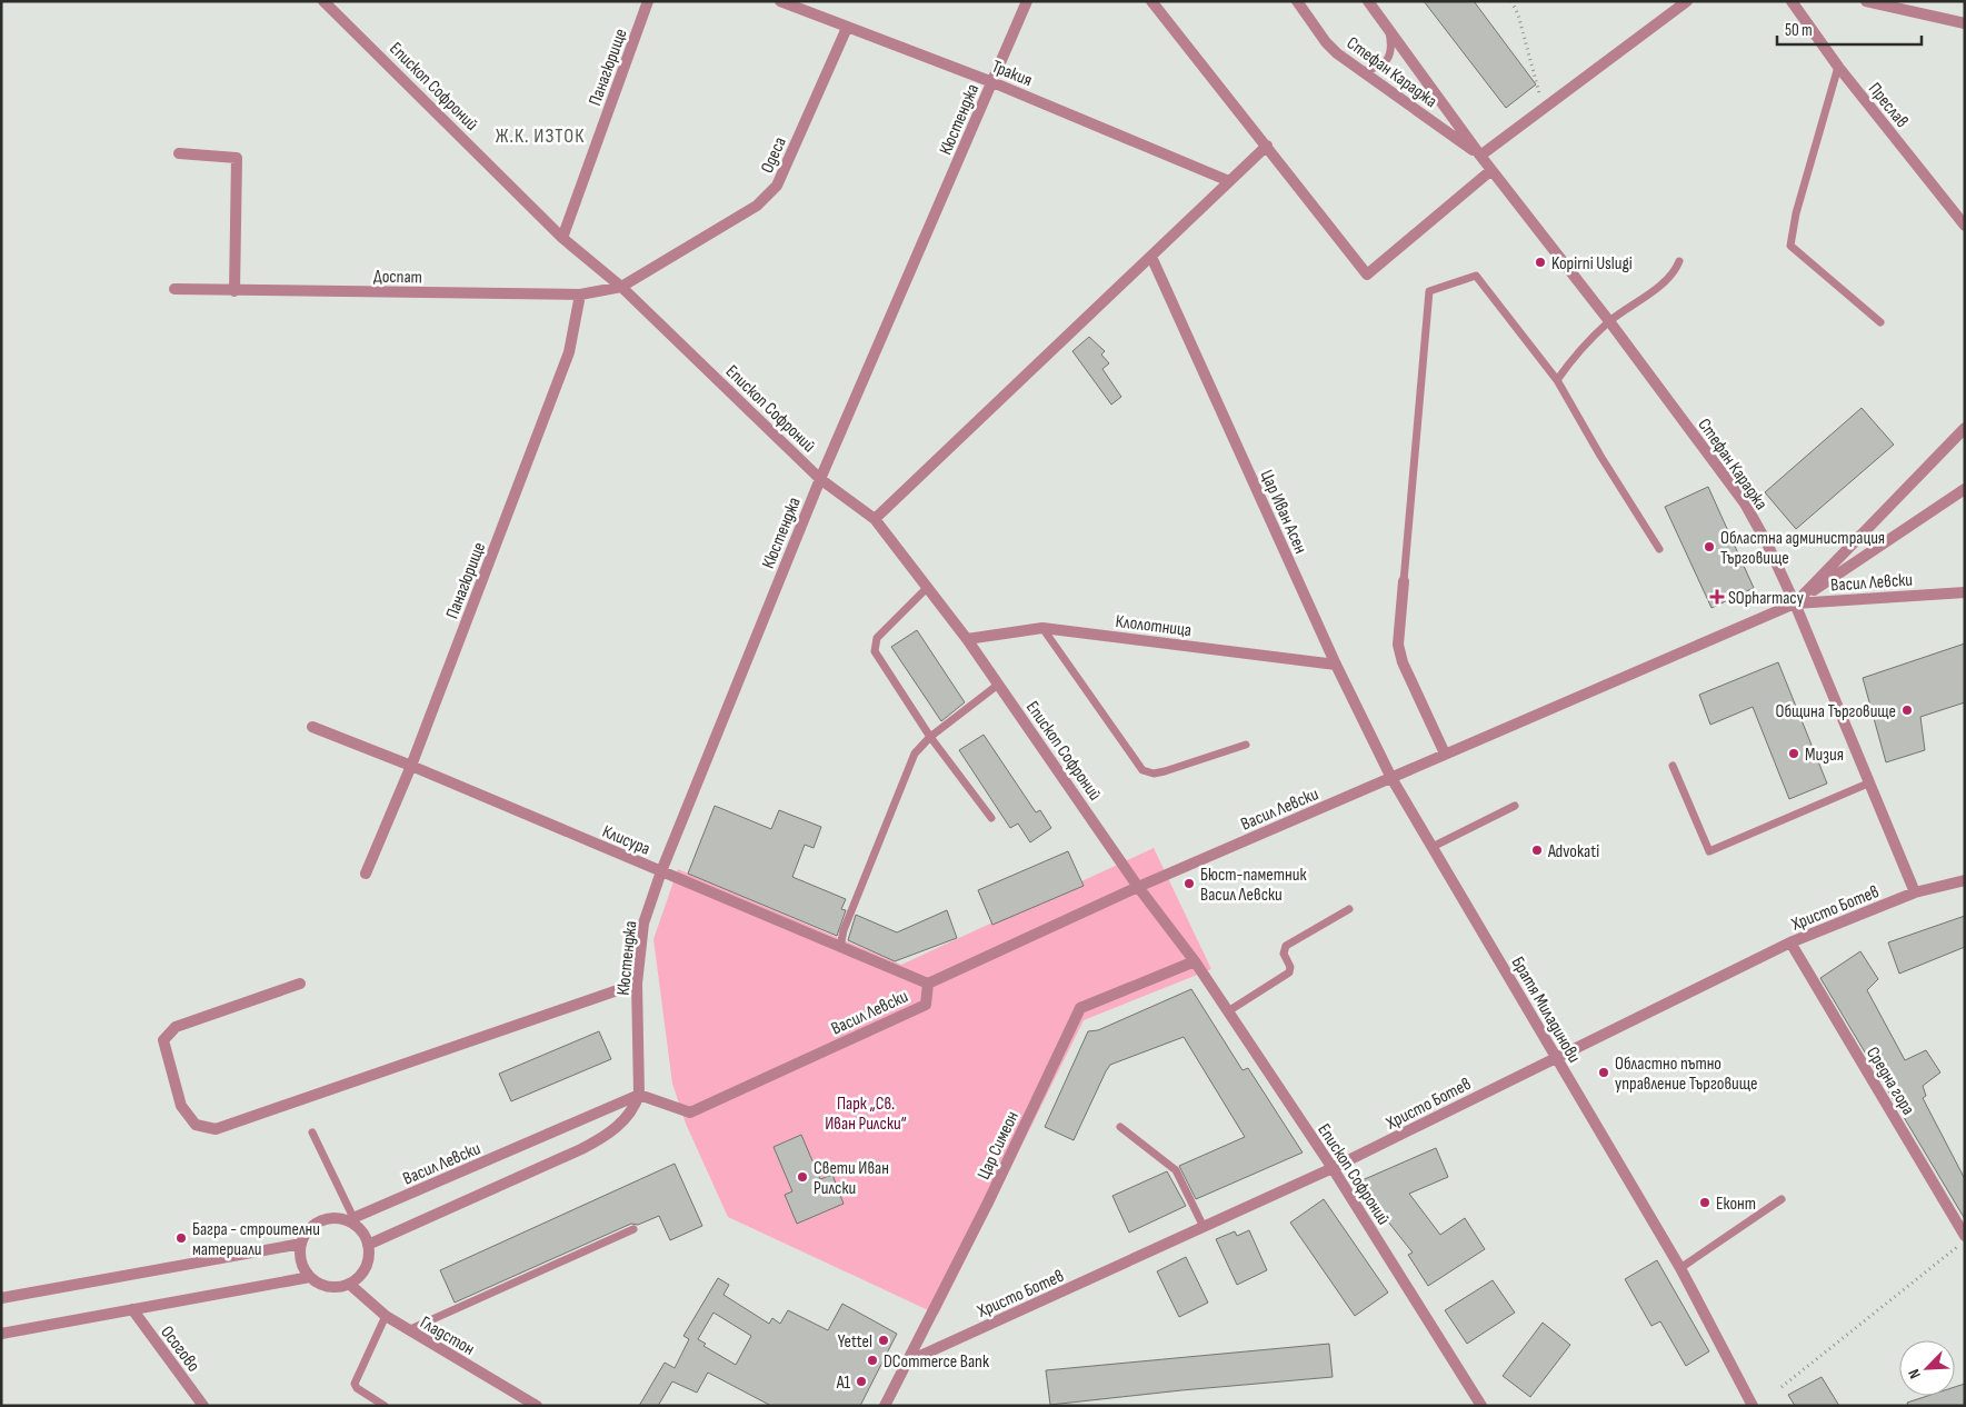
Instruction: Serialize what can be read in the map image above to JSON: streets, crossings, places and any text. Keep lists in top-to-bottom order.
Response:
{
  "streets": {
    "street": [
      "Панагюрище",
      "Стефан Караджа",
      "Тракия",
      "Епископ Софроний",
      "Преслав",
      "Кюстенджа",
      "Одеса",
      "Доспат",
      "Цар Иван Асен",
      "Васил Левски",
      "Клолотница",
      "Клисура",
      "Христо Ботев",
      "Братя Миладинови",
      "Средна гора",
      "Цар Симеон",
      "Гладстон",
      "Осогово"
    ]
  },
  "crossings": [
    ["Панагюрище", "Епископ Софроний"],
    ["Панагюрище", "Доспат"],
    ["Панагюрище", "Клисура"],
    ["Стефан Караджа", "Васил Левски"],
    ["Стефан Караджа", "Христо Ботев"],
    ["Тракия", "Кюстенджа"],
    ["Тракия", "Одеса"],
    ["Епископ Софроний", "Кюстенджа"],
    ["Епископ Софроний", "Одеса"],
    ["Епископ Софроний", "Доспат"],
    ["Епископ Софроний", "Васил Левски"],
    ["Епископ Софроний", "Клолотница"],
    ["Епископ Софроний", "Христо Ботев"],
    ["Епископ Софроний", "Цар Симеон"],
    ["Кюстенджа", "Васил Левски"],
    ["Кюстенджа", "Клисура"],
    ["Одеса", "Доспат"],
    ["Цар Иван Асен", "Васил Левски"],
    ["Цар Иван Асен", "Клолотница"],
    ["Цар Иван Асен", "Братя Миладинови"],
    ["Васил Левски", "Клисура"],
    ["Васил Левски", "Братя Миладинови"],
    ["Васил Левски", "Гладстон"],
    ["Христо Ботев", "Братя Миладинови"],
    ["Христо Ботев", "Средна гора"],
    ["Христо Ботев", "Цар Симеон"]
  ],
  "districts": ["Ж.К. ИЗТОК"],
  "parks": ["Парк „Св. Иван Рилски“"],
  "places": {
    "other": [
      "Kopirni Uslugi",
      "Областна администрация Търговище",
      "Община Търговище",
      "Мизия",
      "Advokati",
      "Бюст-паметник Васил Левски",
      "Областно пътно управление Търговище",
      "Свети Иван Рилски",
      "Еконт",
      "Багра - строителни материали",
      "Yettel",
      "DCommerce Bank",
      "A1"
    ],
    "health": ["SOpharmacy"]
  },
  "scale_bar": "50 m",
  "north": "bottom left"
}
